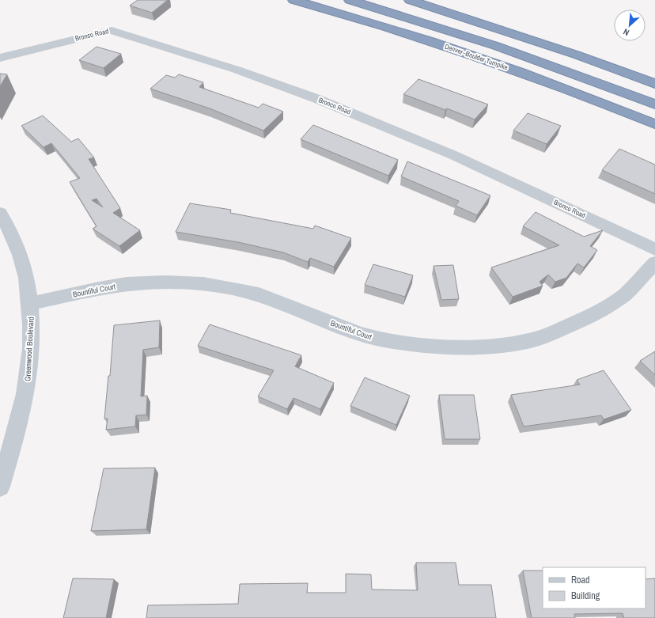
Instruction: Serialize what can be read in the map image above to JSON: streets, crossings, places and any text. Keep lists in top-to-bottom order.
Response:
{
  "streets": {
    "highway": ["Denver–Boulder Turnpike"],
    "street": ["Bronco Road", "Bountiful Court", "Greenwood Boulevard"]
  },
  "crossings": [
    ["Bountiful Court", "Greenwood Boulevard"]
  ],
  "legend": ["Road", "Building"],
  "north": "bottom left"
}
